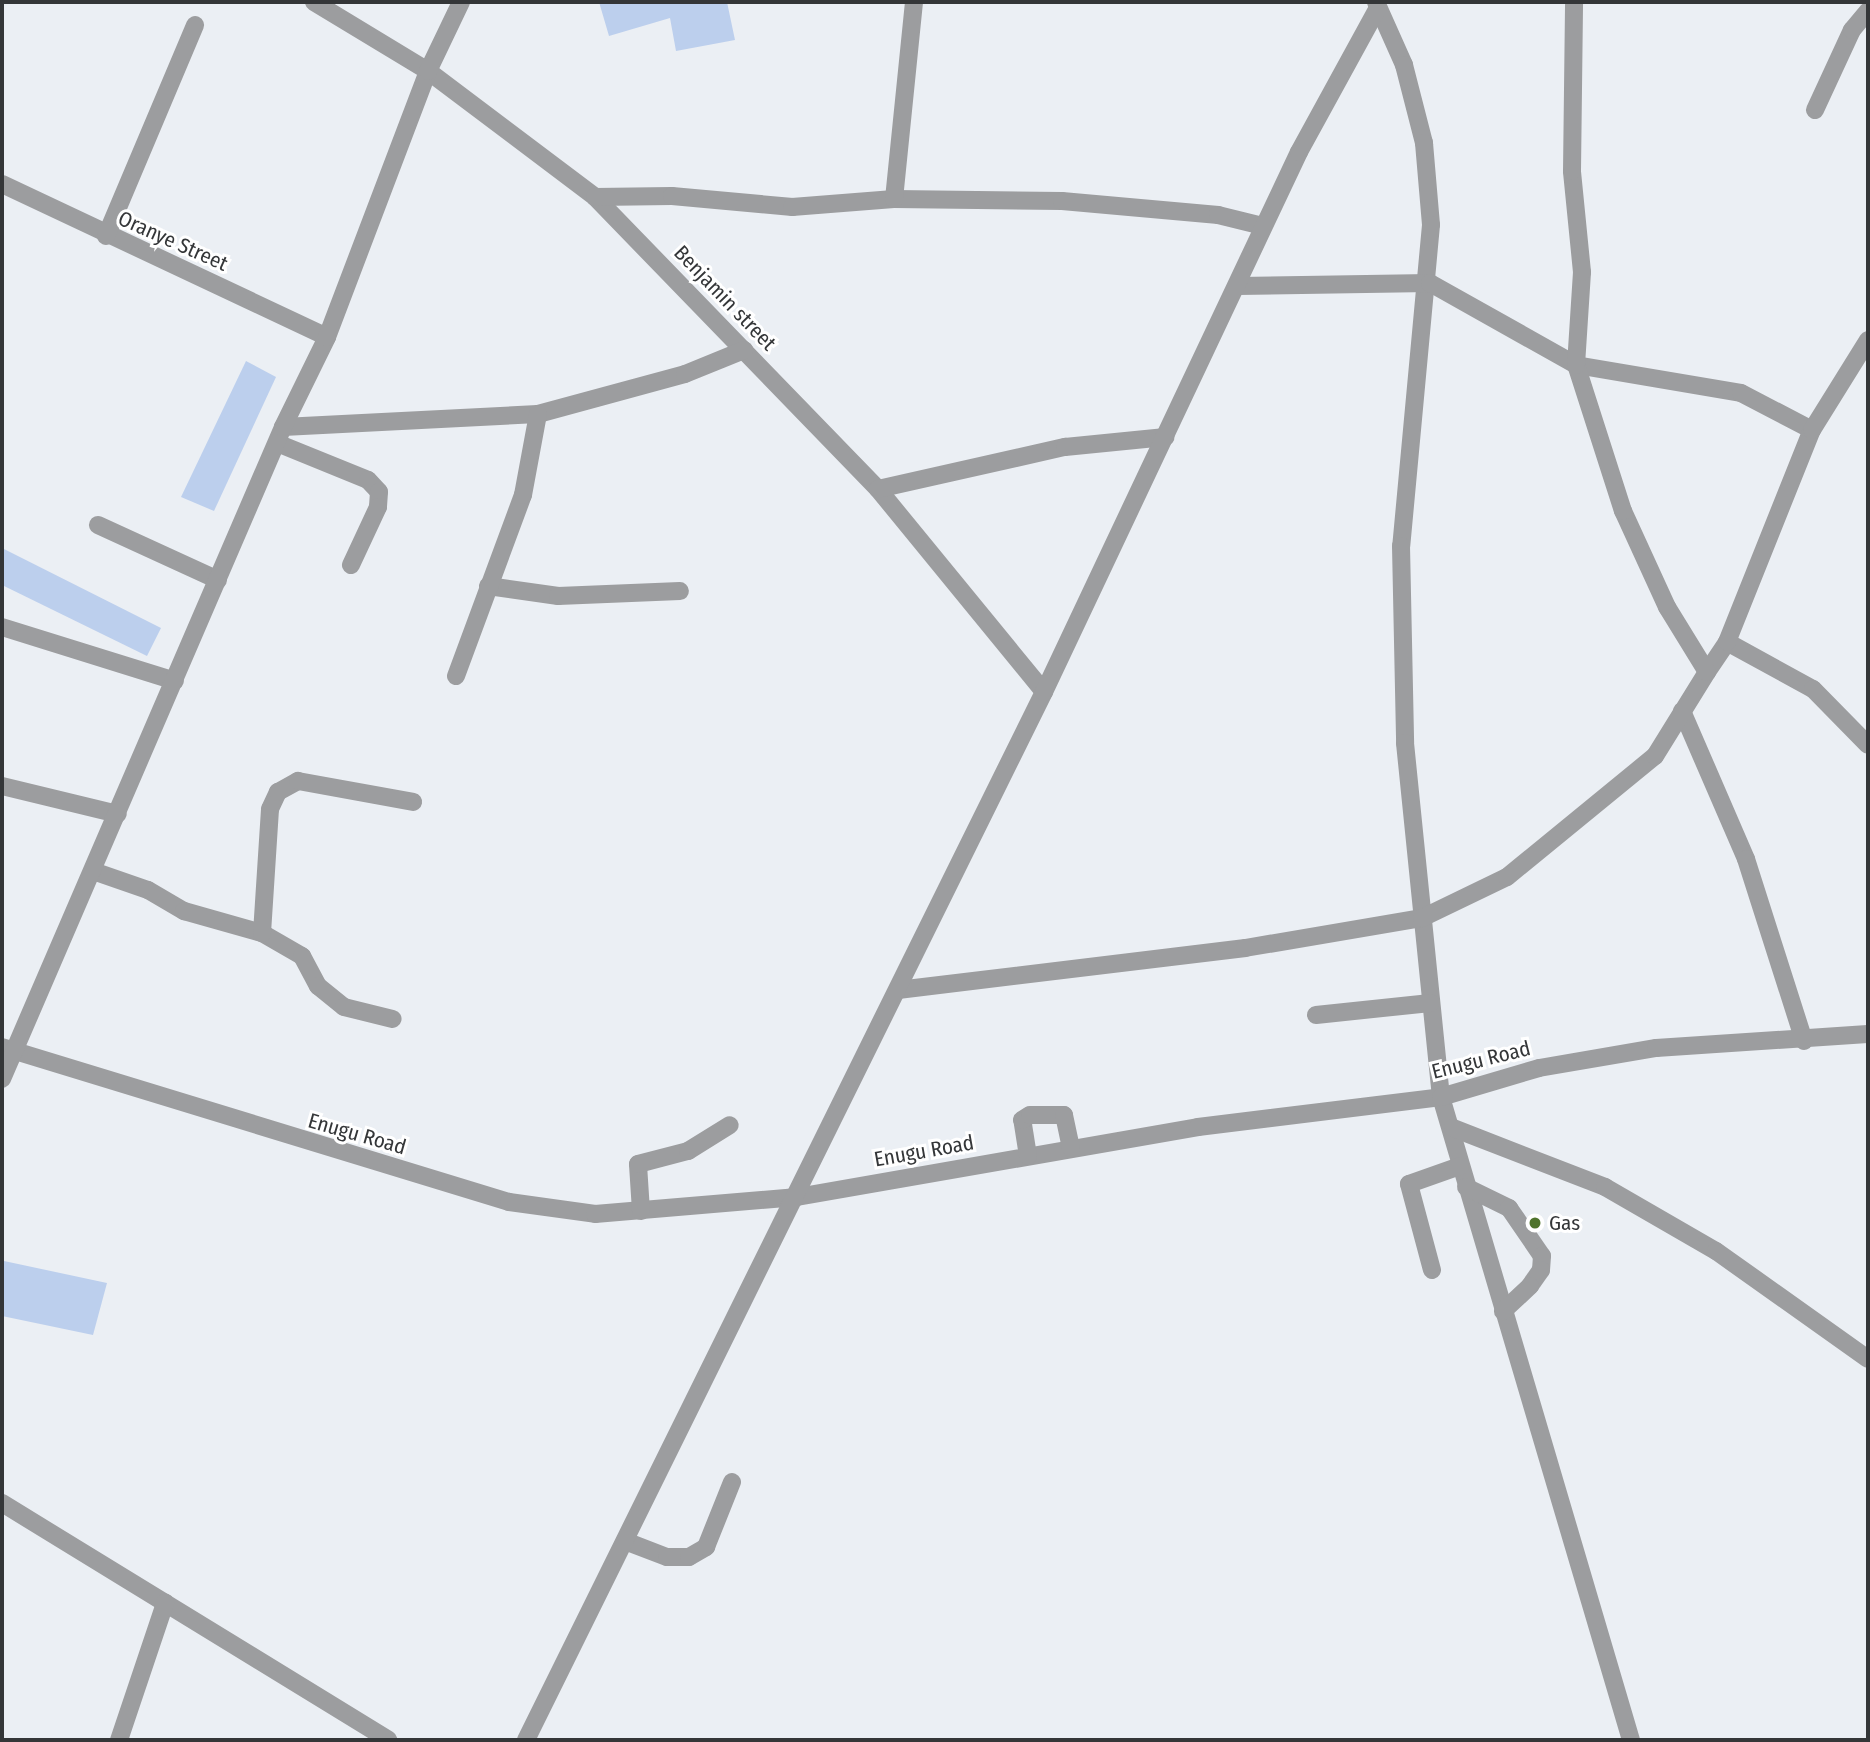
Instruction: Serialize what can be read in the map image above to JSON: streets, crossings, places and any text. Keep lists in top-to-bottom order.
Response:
{
  "streets": {
    "street": ["Oranye Street", "Benjamin street", "Enugu Road"]
  },
  "places": ["Gas"]
}
